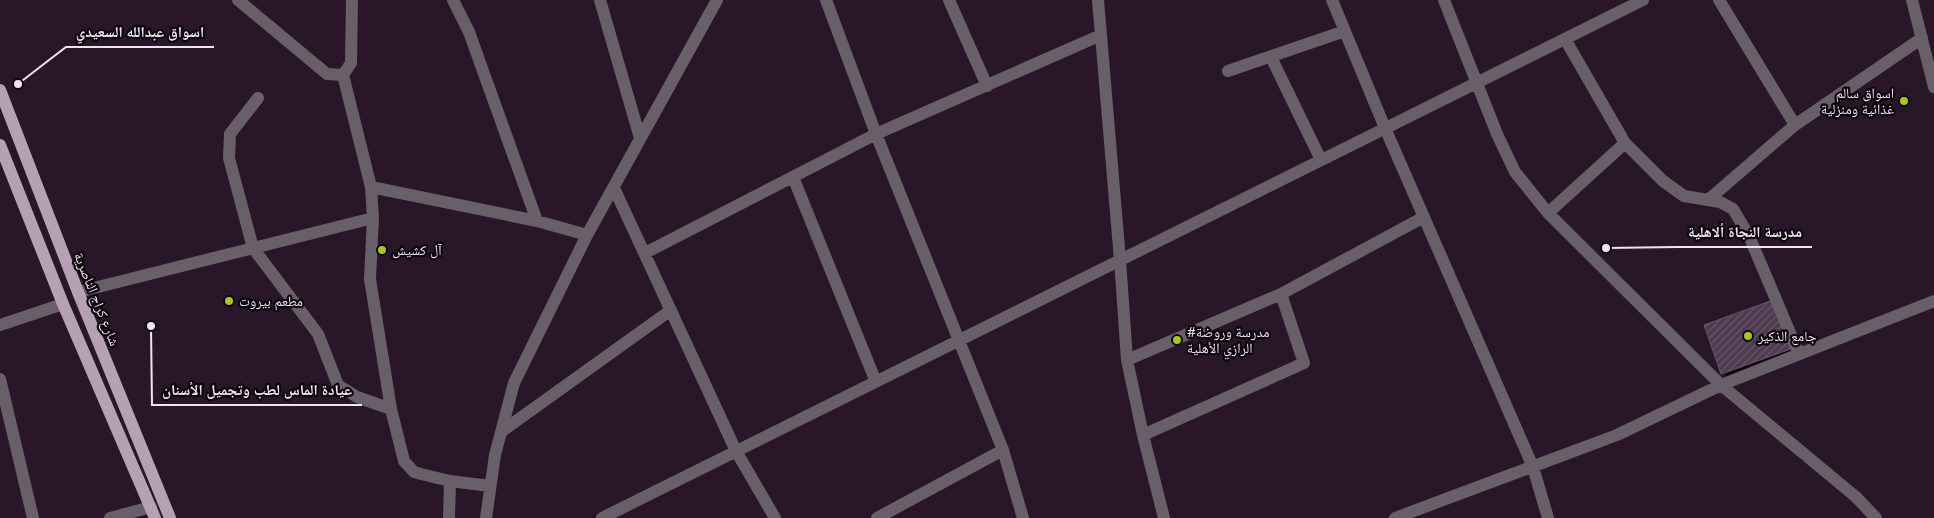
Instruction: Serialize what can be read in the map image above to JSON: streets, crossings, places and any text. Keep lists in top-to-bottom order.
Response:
{
  "streets": {
    "main road": ["شارع كراج الناصرية"]
  },
  "places": [
    "اسواق عبدالله السعيدي",
    "اسواق سالم غذائية ومنزلية",
    "مدرسة النجاة ألاهلية",
    "آل كشيش",
    "مطعم بيروت",
    "عيادة الماس لطب وتجميل الأسنان",
    "جامع الذكير",
    "#مدرسة وروضة الرازي الأهلية"
  ]
}
